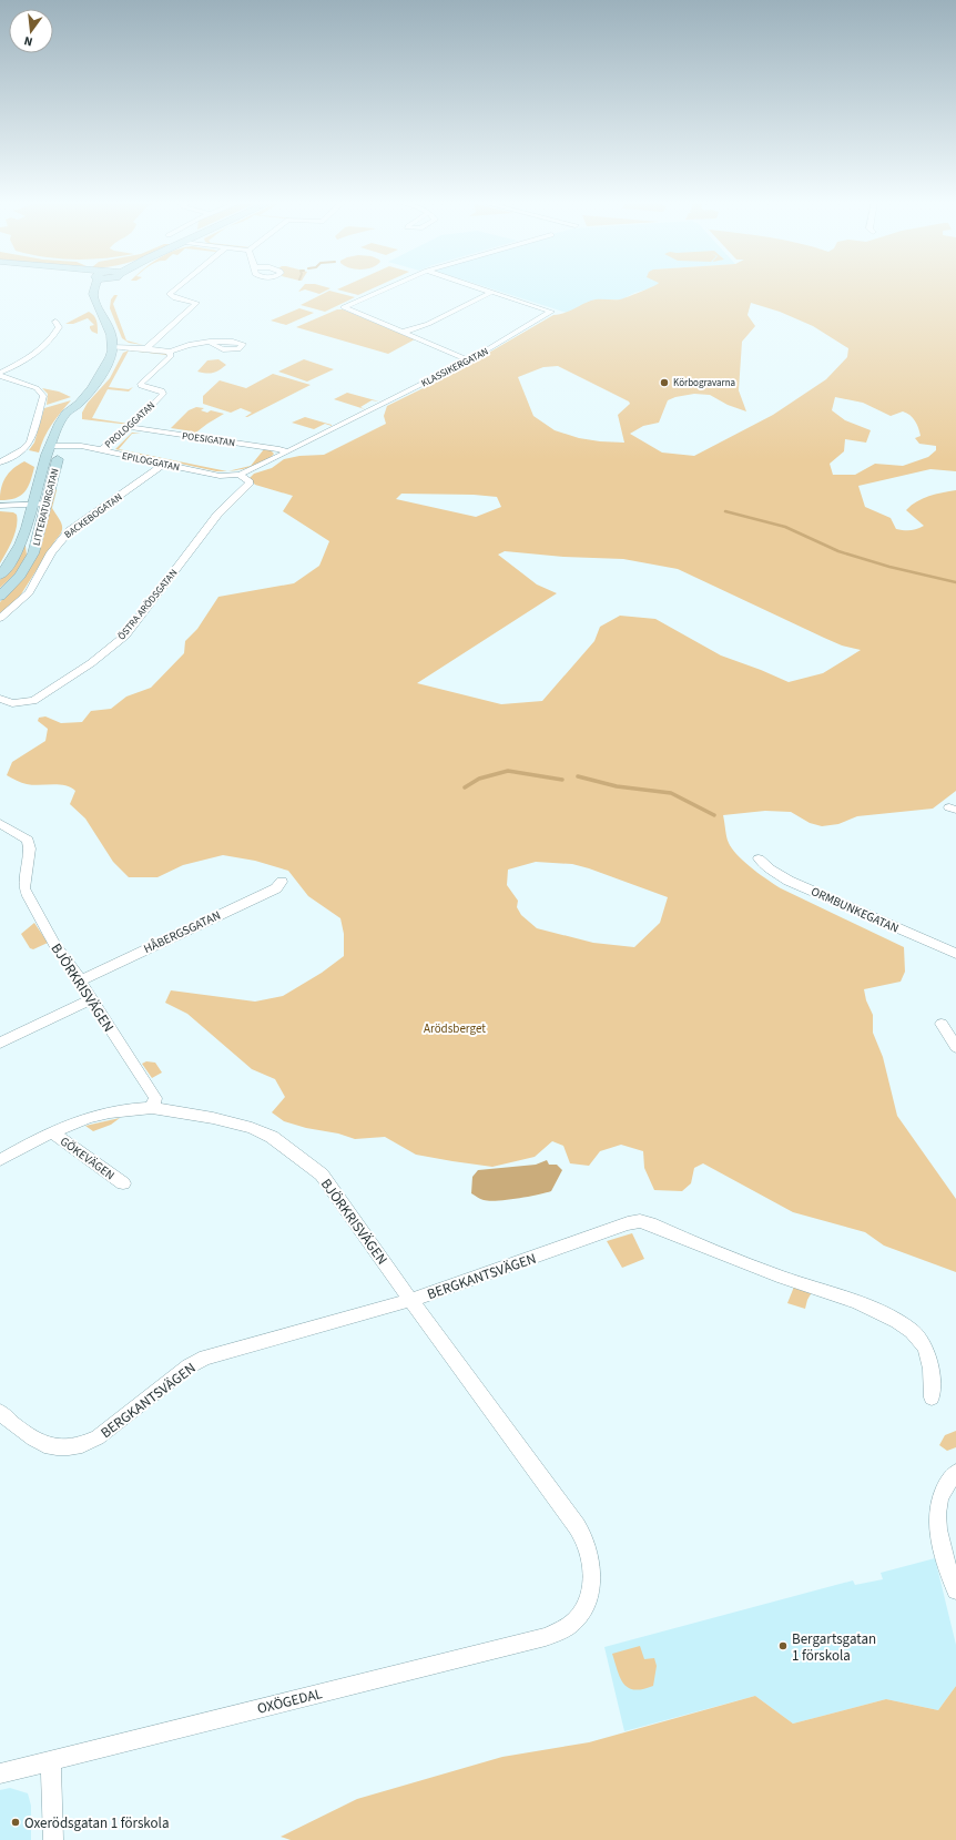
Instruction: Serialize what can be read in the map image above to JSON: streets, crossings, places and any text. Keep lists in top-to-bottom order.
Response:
{
  "streets": {
    "street": [
      "KLASSIKERGATAN",
      "PROLOGGATAN",
      "POESIGATAN",
      "EPILOGGATAN",
      "LITTERATURGATAN",
      "BACKEBOGATAN",
      "ÖSTRA ARÖDSGATAN",
      "ORMBUNKEGATAN",
      "HÅBERGSGATAN",
      "BJÖRKRISVÄGEN",
      "GÖKEVÄGEN",
      "BERGKANTSVÄGEN",
      "OXÖGEDAL"
    ]
  },
  "crossings": [
    ["KLASSIKERGATAN", "POESIGATAN"],
    ["KLASSIKERGATAN", "EPILOGGATAN"],
    ["KLASSIKERGATAN", "ÖSTRA ARÖDSGATAN"],
    ["PROLOGGATAN", "POESIGATAN"],
    ["PROLOGGATAN", "EPILOGGATAN"],
    ["EPILOGGATAN", "LITTERATURGATAN"],
    ["EPILOGGATAN", "BACKEBOGATAN"],
    ["EPILOGGATAN", "ÖSTRA ARÖDSGATAN"],
    ["HÅBERGSGATAN", "BJÖRKRISVÄGEN"],
    ["BJÖRKRISVÄGEN", "GÖKEVÄGEN"],
    ["BJÖRKRISVÄGEN", "BERGKANTSVÄGEN"],
    ["BJÖRKRISVÄGEN", "OXÖGEDAL"]
  ],
  "parks": ["Arödsberget"],
  "places": ["Körbogravarna", "Bergartsgatan 1 förskola", "Oxerödsgatan 1 förskola"],
  "north": "bottom"
}
